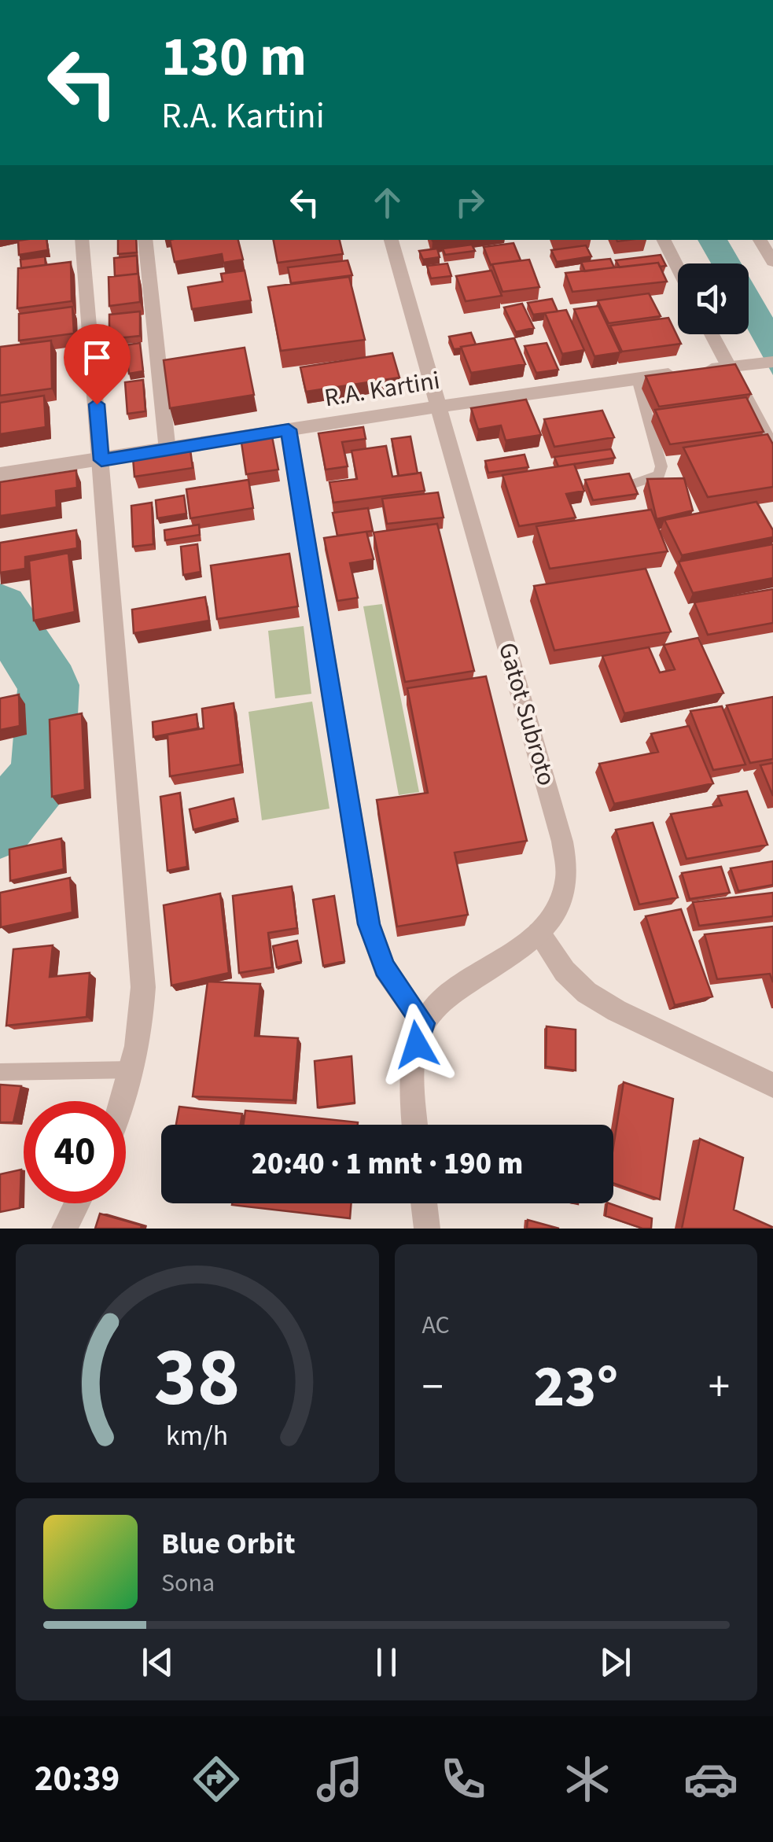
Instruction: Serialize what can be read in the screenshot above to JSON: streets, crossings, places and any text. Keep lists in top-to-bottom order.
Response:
{
  "streets": {
    "street": ["R.A. Kartini", "Gatot Subroto"]
  },
  "crossings": [
    ["R.A. Kartini", "Gatot Subroto"]
  ],
  "page": {
    "turn": ["130 m", "R.A. Kartini"],
    "limit": "40",
    "trip": "20:40 · 1 mnt · 190 m",
    "tile": "AC",
    "heat": ["−", "23°", "+"],
    "song": ["Blue Orbit", "Sona"],
    "tabs": "20:39",
    "gauge": ["38", "km/h"]
  }
}
